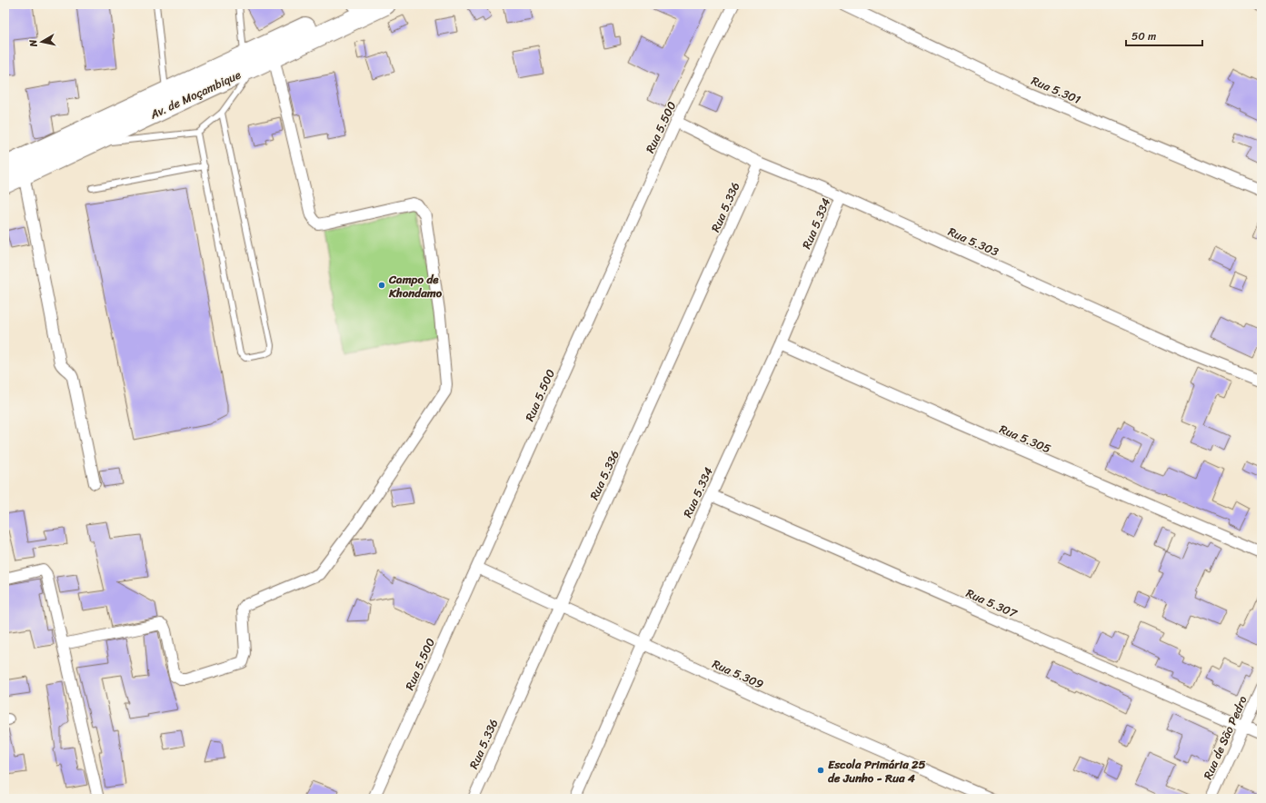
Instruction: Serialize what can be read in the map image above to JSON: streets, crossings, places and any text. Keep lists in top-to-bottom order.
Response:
{
  "streets": {
    "highway": ["Av. de Moçambique"],
    "street": [
      "Rua 5.301",
      "Rua 5.500",
      "Rua 5.336",
      "Rua 5.334",
      "Rua 5.303",
      "Rua 5.305",
      "Rua 5.307",
      "Rua 5.309",
      "Rua de São Pedro"
    ]
  },
  "crossings": [
    ["Rua 5.500", "Rua 5.303"],
    ["Rua 5.500", "Rua 5.309"],
    ["Rua 5.336", "Rua 5.303"],
    ["Rua 5.336", "Rua 5.309"],
    ["Rua 5.334", "Rua 5.303"],
    ["Rua 5.334", "Rua 5.305"],
    ["Rua 5.334", "Rua 5.307"],
    ["Rua 5.334", "Rua 5.309"],
    ["Rua 5.307", "Rua de São Pedro"]
  ],
  "places": ["Campo de Khondamo", "Escola Primária 25 de Junho - Rua 4"],
  "scale_bar": "50 m",
  "north": "left"
}
